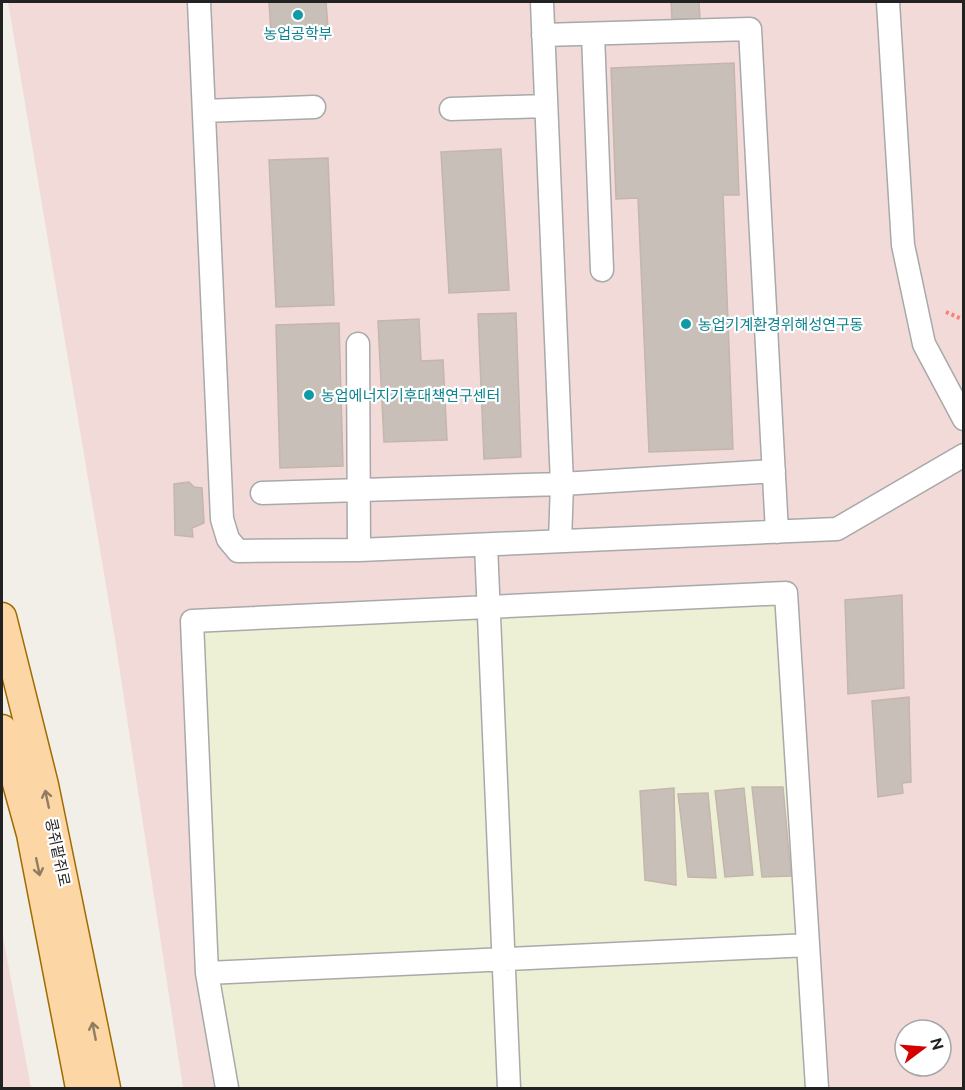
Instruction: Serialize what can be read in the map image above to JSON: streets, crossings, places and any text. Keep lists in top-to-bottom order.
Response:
{
  "streets": {
    "main road": ["콩쥐팥쥐로"]
  },
  "places": ["농업공학부", "농업기계환경위해성연구동", "농업에너지기후대책연구센터"],
  "north": "right"
}
